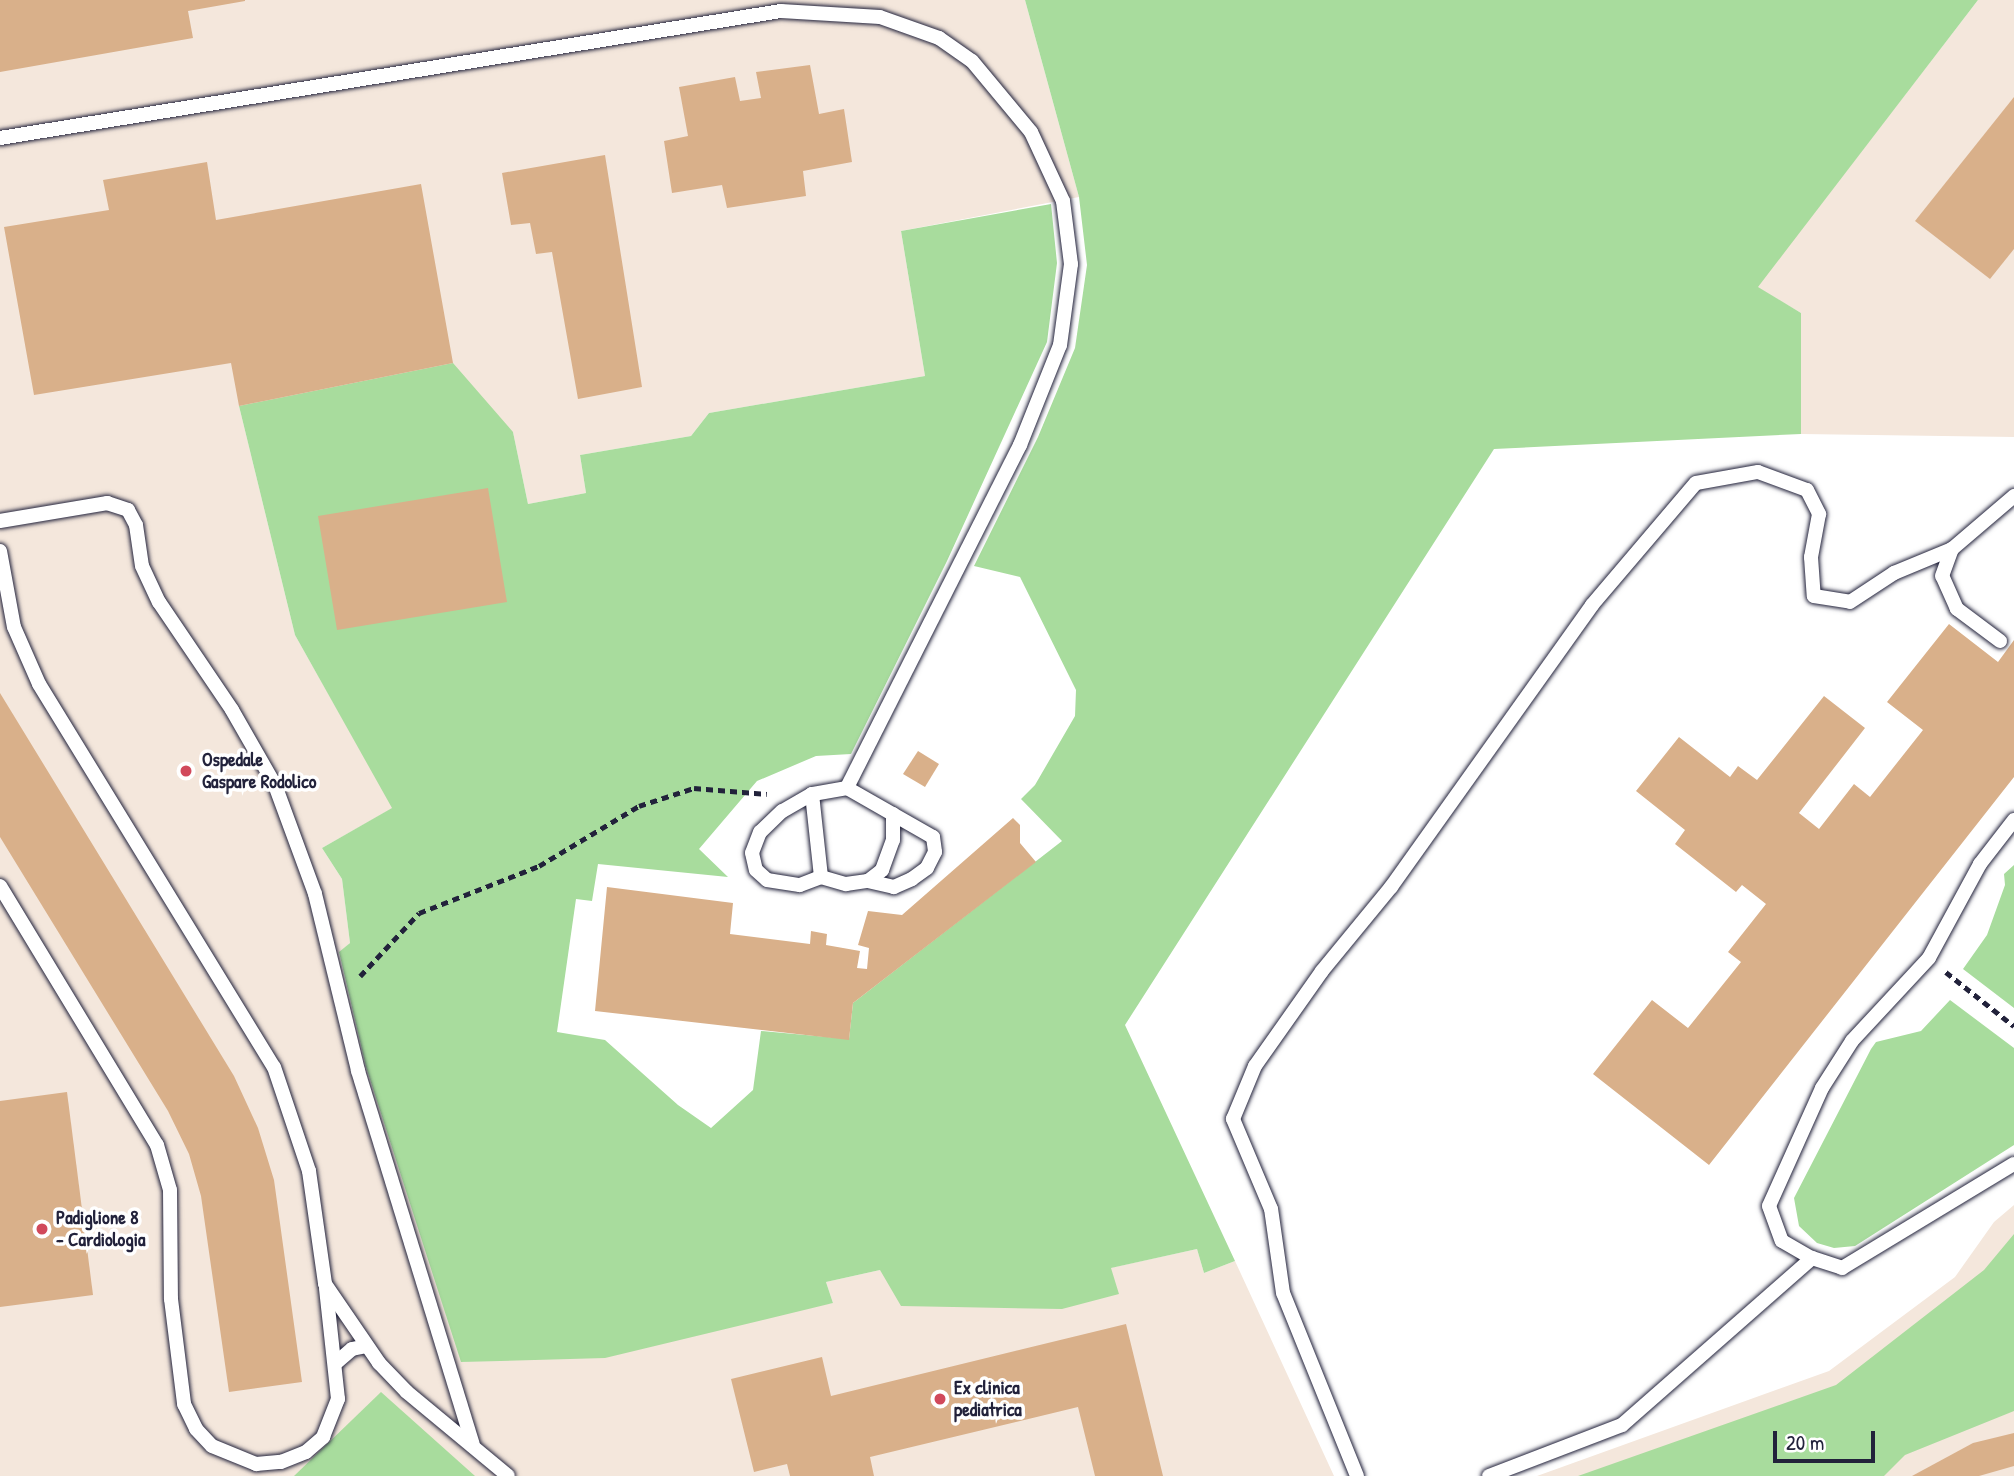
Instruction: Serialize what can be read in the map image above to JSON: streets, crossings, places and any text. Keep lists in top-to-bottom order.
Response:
{
  "places": ["Ospedale Gaspare Rodolico", "Padiglione 8 - Cardiologia", "Ex clinica pediatrica"],
  "scale_bar": "20 m"
}
